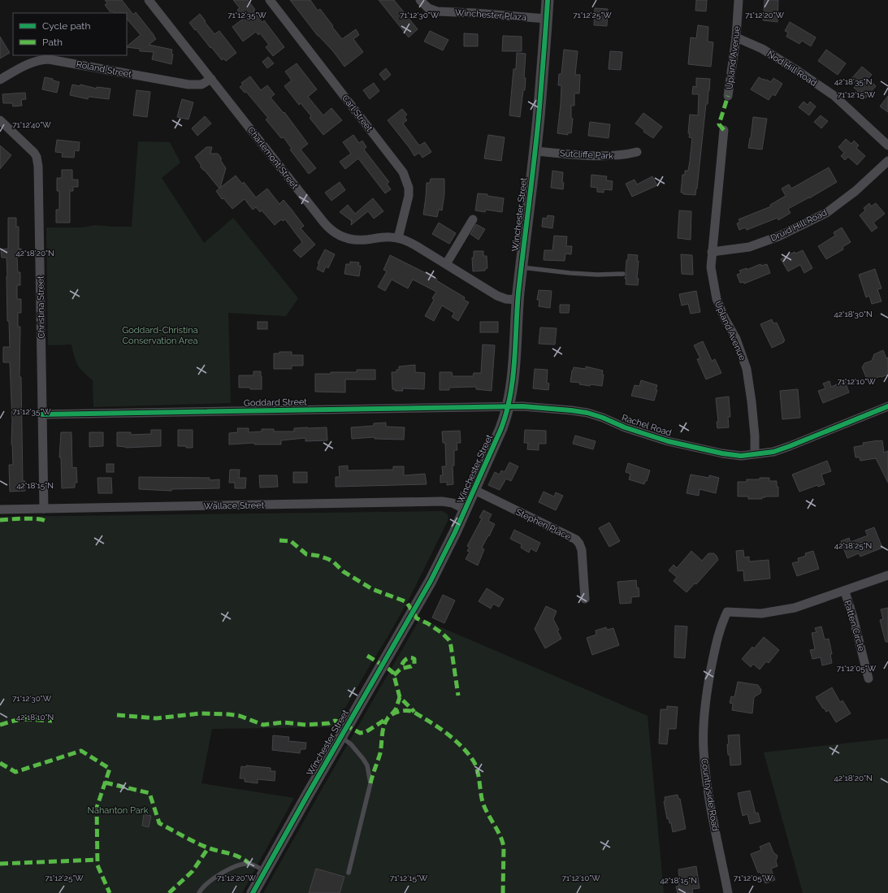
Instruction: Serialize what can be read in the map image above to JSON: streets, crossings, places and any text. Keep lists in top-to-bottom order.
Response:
{
  "streets": {
    "street": [
      "Winchester Plaza",
      "Upland Avenue",
      "Nod Hill Road",
      "Roland Street",
      "Carl Street",
      "Sutcliffe Park",
      "Charlemont Street",
      "Winchester Street",
      "Druid Hill Road",
      "Christina Street",
      "Goddard Street",
      "Rachel Road",
      "Wallace Street",
      "Stephen Place",
      "Patten Circle",
      "Countryside Road"
    ]
  },
  "crossings": [
    ["Winchester Plaza", "Winchester Street"],
    ["Upland Avenue", "Nod Hill Road"],
    ["Upland Avenue", "Druid Hill Road"],
    ["Upland Avenue", "Rachel Road"],
    ["Roland Street", "Charlemont Street"],
    ["Carl Street", "Charlemont Street"],
    ["Sutcliffe Park", "Winchester Street"],
    ["Charlemont Street", "Winchester Street"],
    ["Winchester Street", "Goddard Street"],
    ["Winchester Street", "Rachel Road"],
    ["Winchester Street", "Wallace Street"],
    ["Winchester Street", "Stephen Place"],
    ["Christina Street", "Goddard Street"],
    ["Christina Street", "Wallace Street"],
    ["Goddard Street", "Rachel Road"],
    ["Patten Circle", "Countryside Road"]
  ],
  "parks": ["Goddard-Christina Conservation Area", "Nahanton Park"],
  "legend": ["Cycle path", "Path"],
  "coordinates": [
    "71°12'35\"W",
    "71°12'30\"W",
    "71°12'25\"W",
    "71°12'20\"W",
    "42°18'35\"N",
    "71°12'15\"W",
    "71°12'40\"W",
    "42°18'20\"N",
    "42°18'30\"N",
    "71°12'10\"W",
    "42°18'15\"N",
    "42°18'25\"N",
    "71°12'05\"W",
    "42°18'10\"N"
  ]
}
